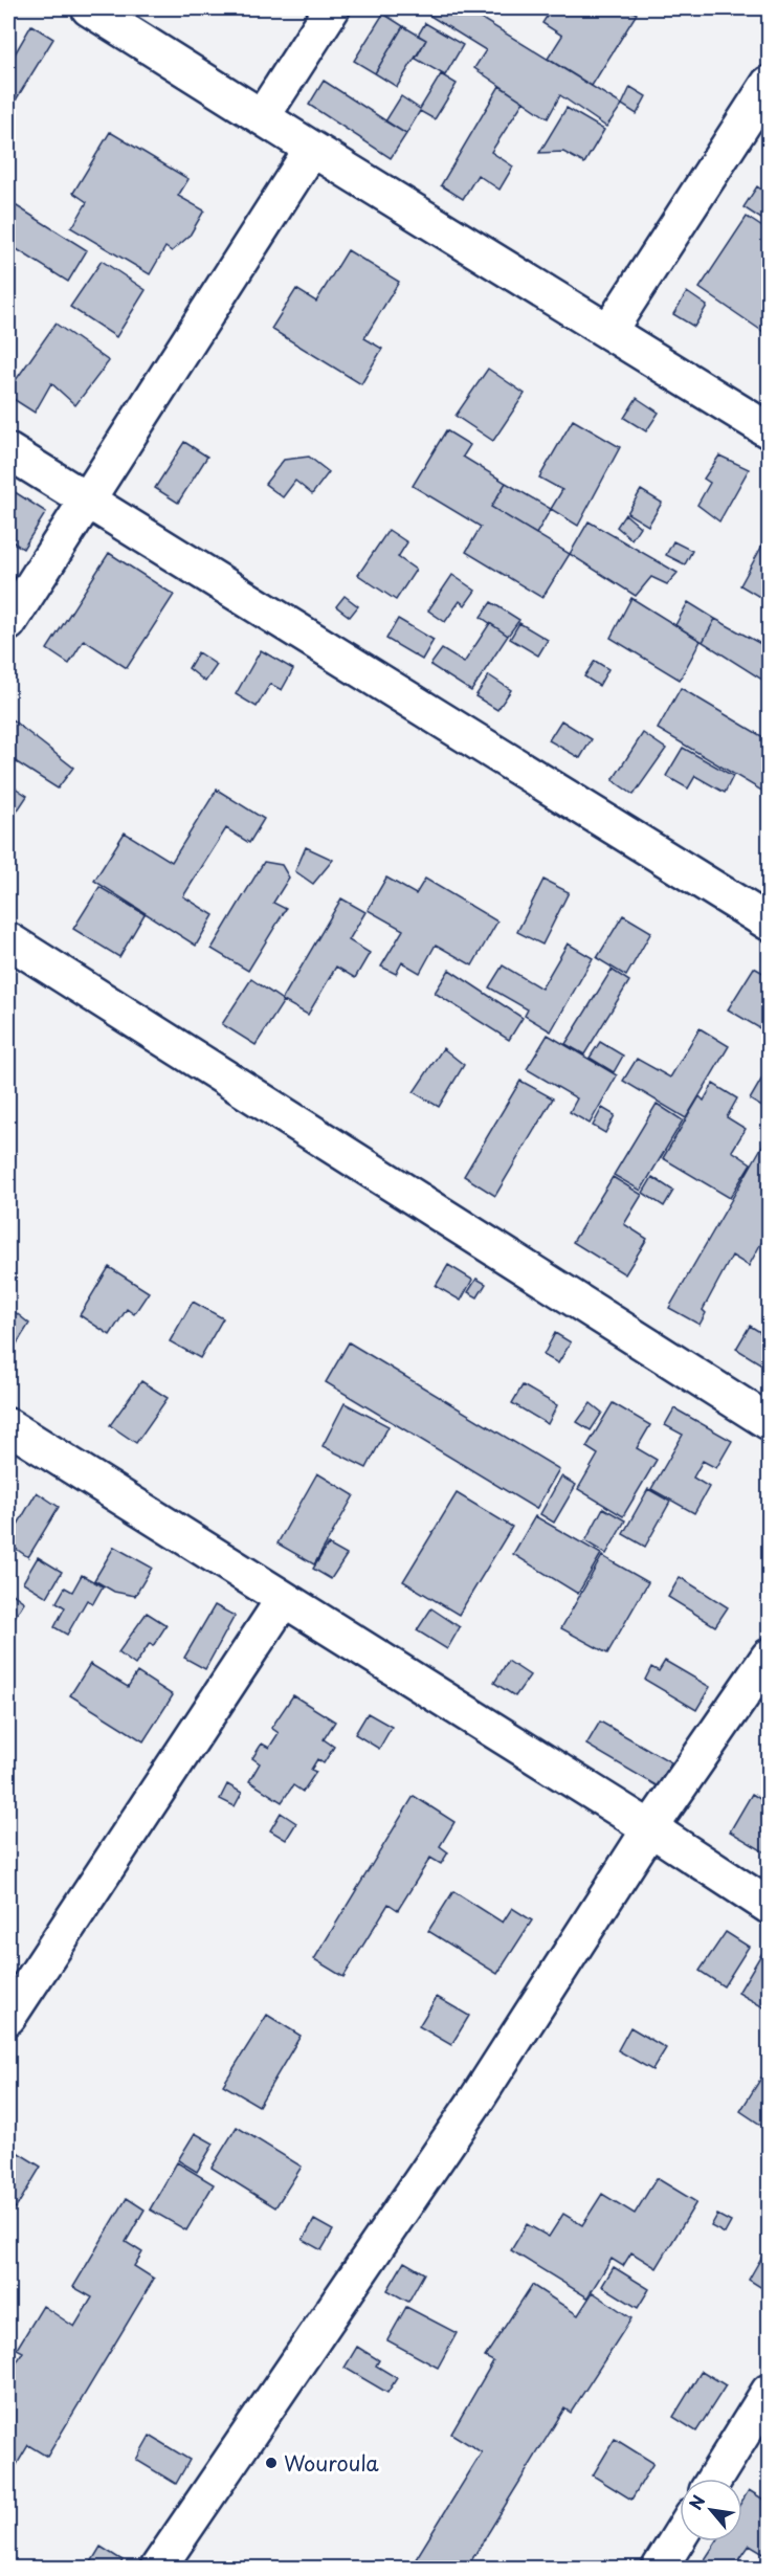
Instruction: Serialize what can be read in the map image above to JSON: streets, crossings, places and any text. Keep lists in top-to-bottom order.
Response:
{
  "places": ["Wouroula"],
  "north": "top left"
}
